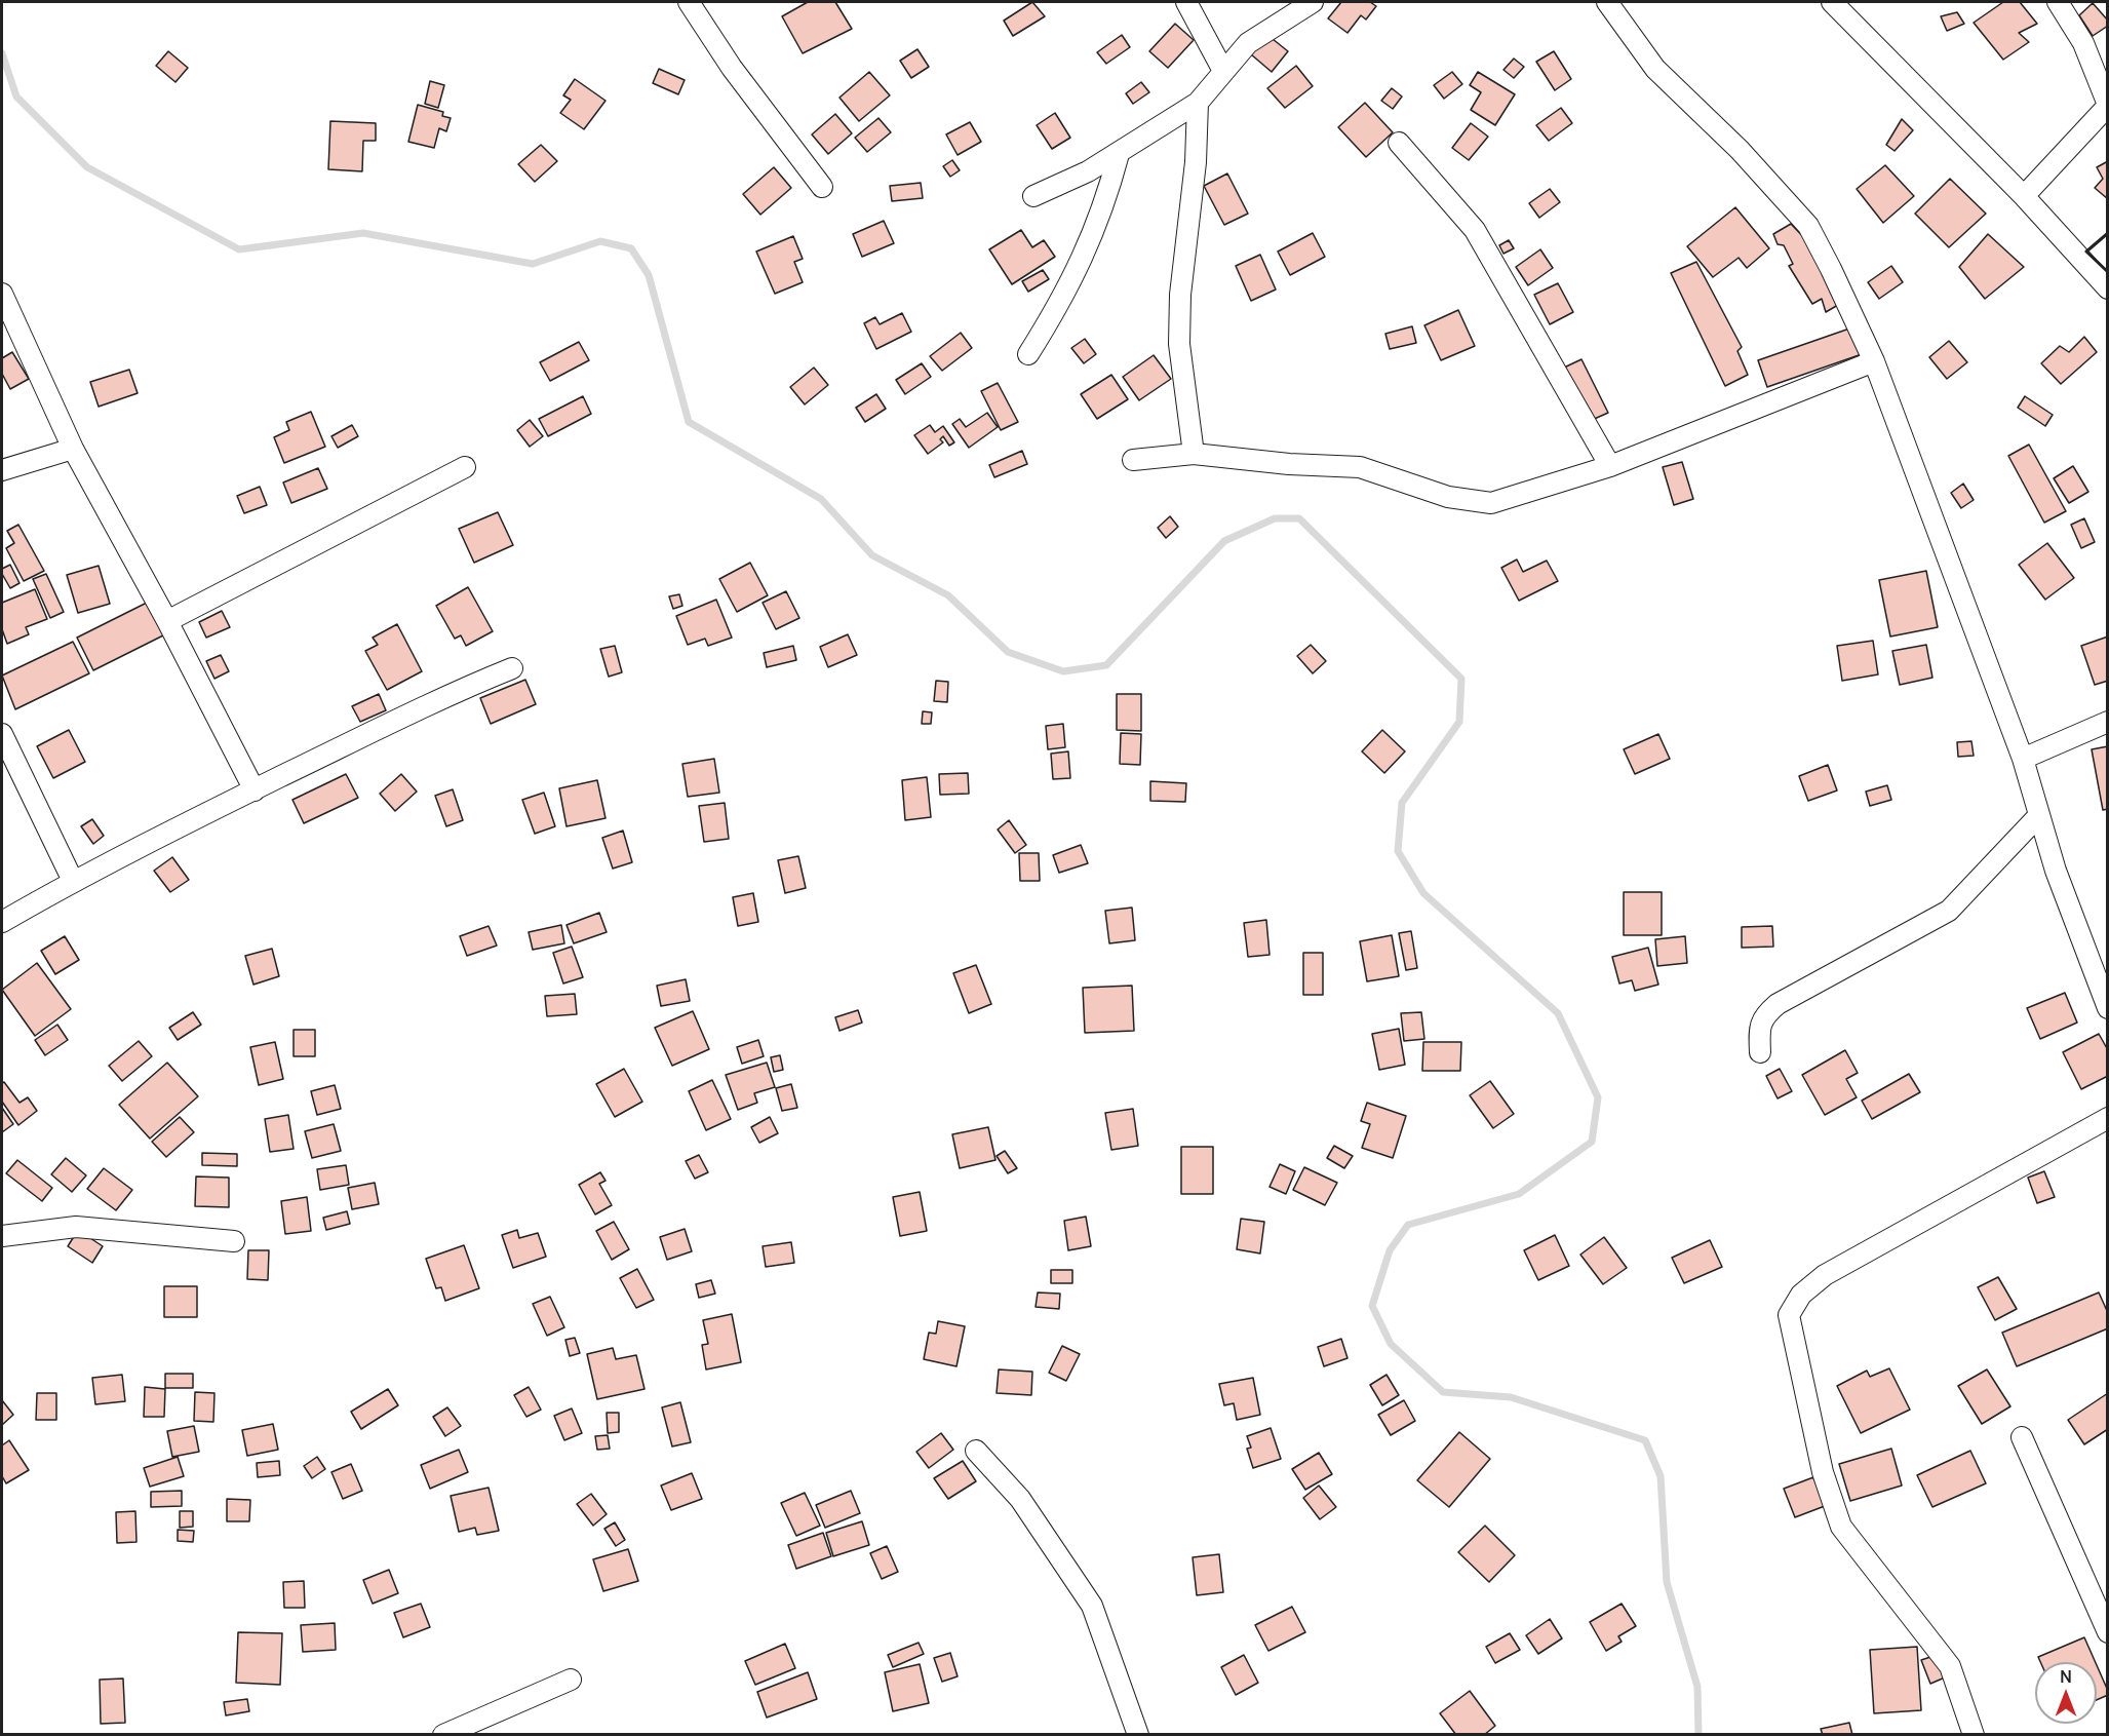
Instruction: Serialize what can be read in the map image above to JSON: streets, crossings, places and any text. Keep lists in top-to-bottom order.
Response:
{
  "north": "top"
}
